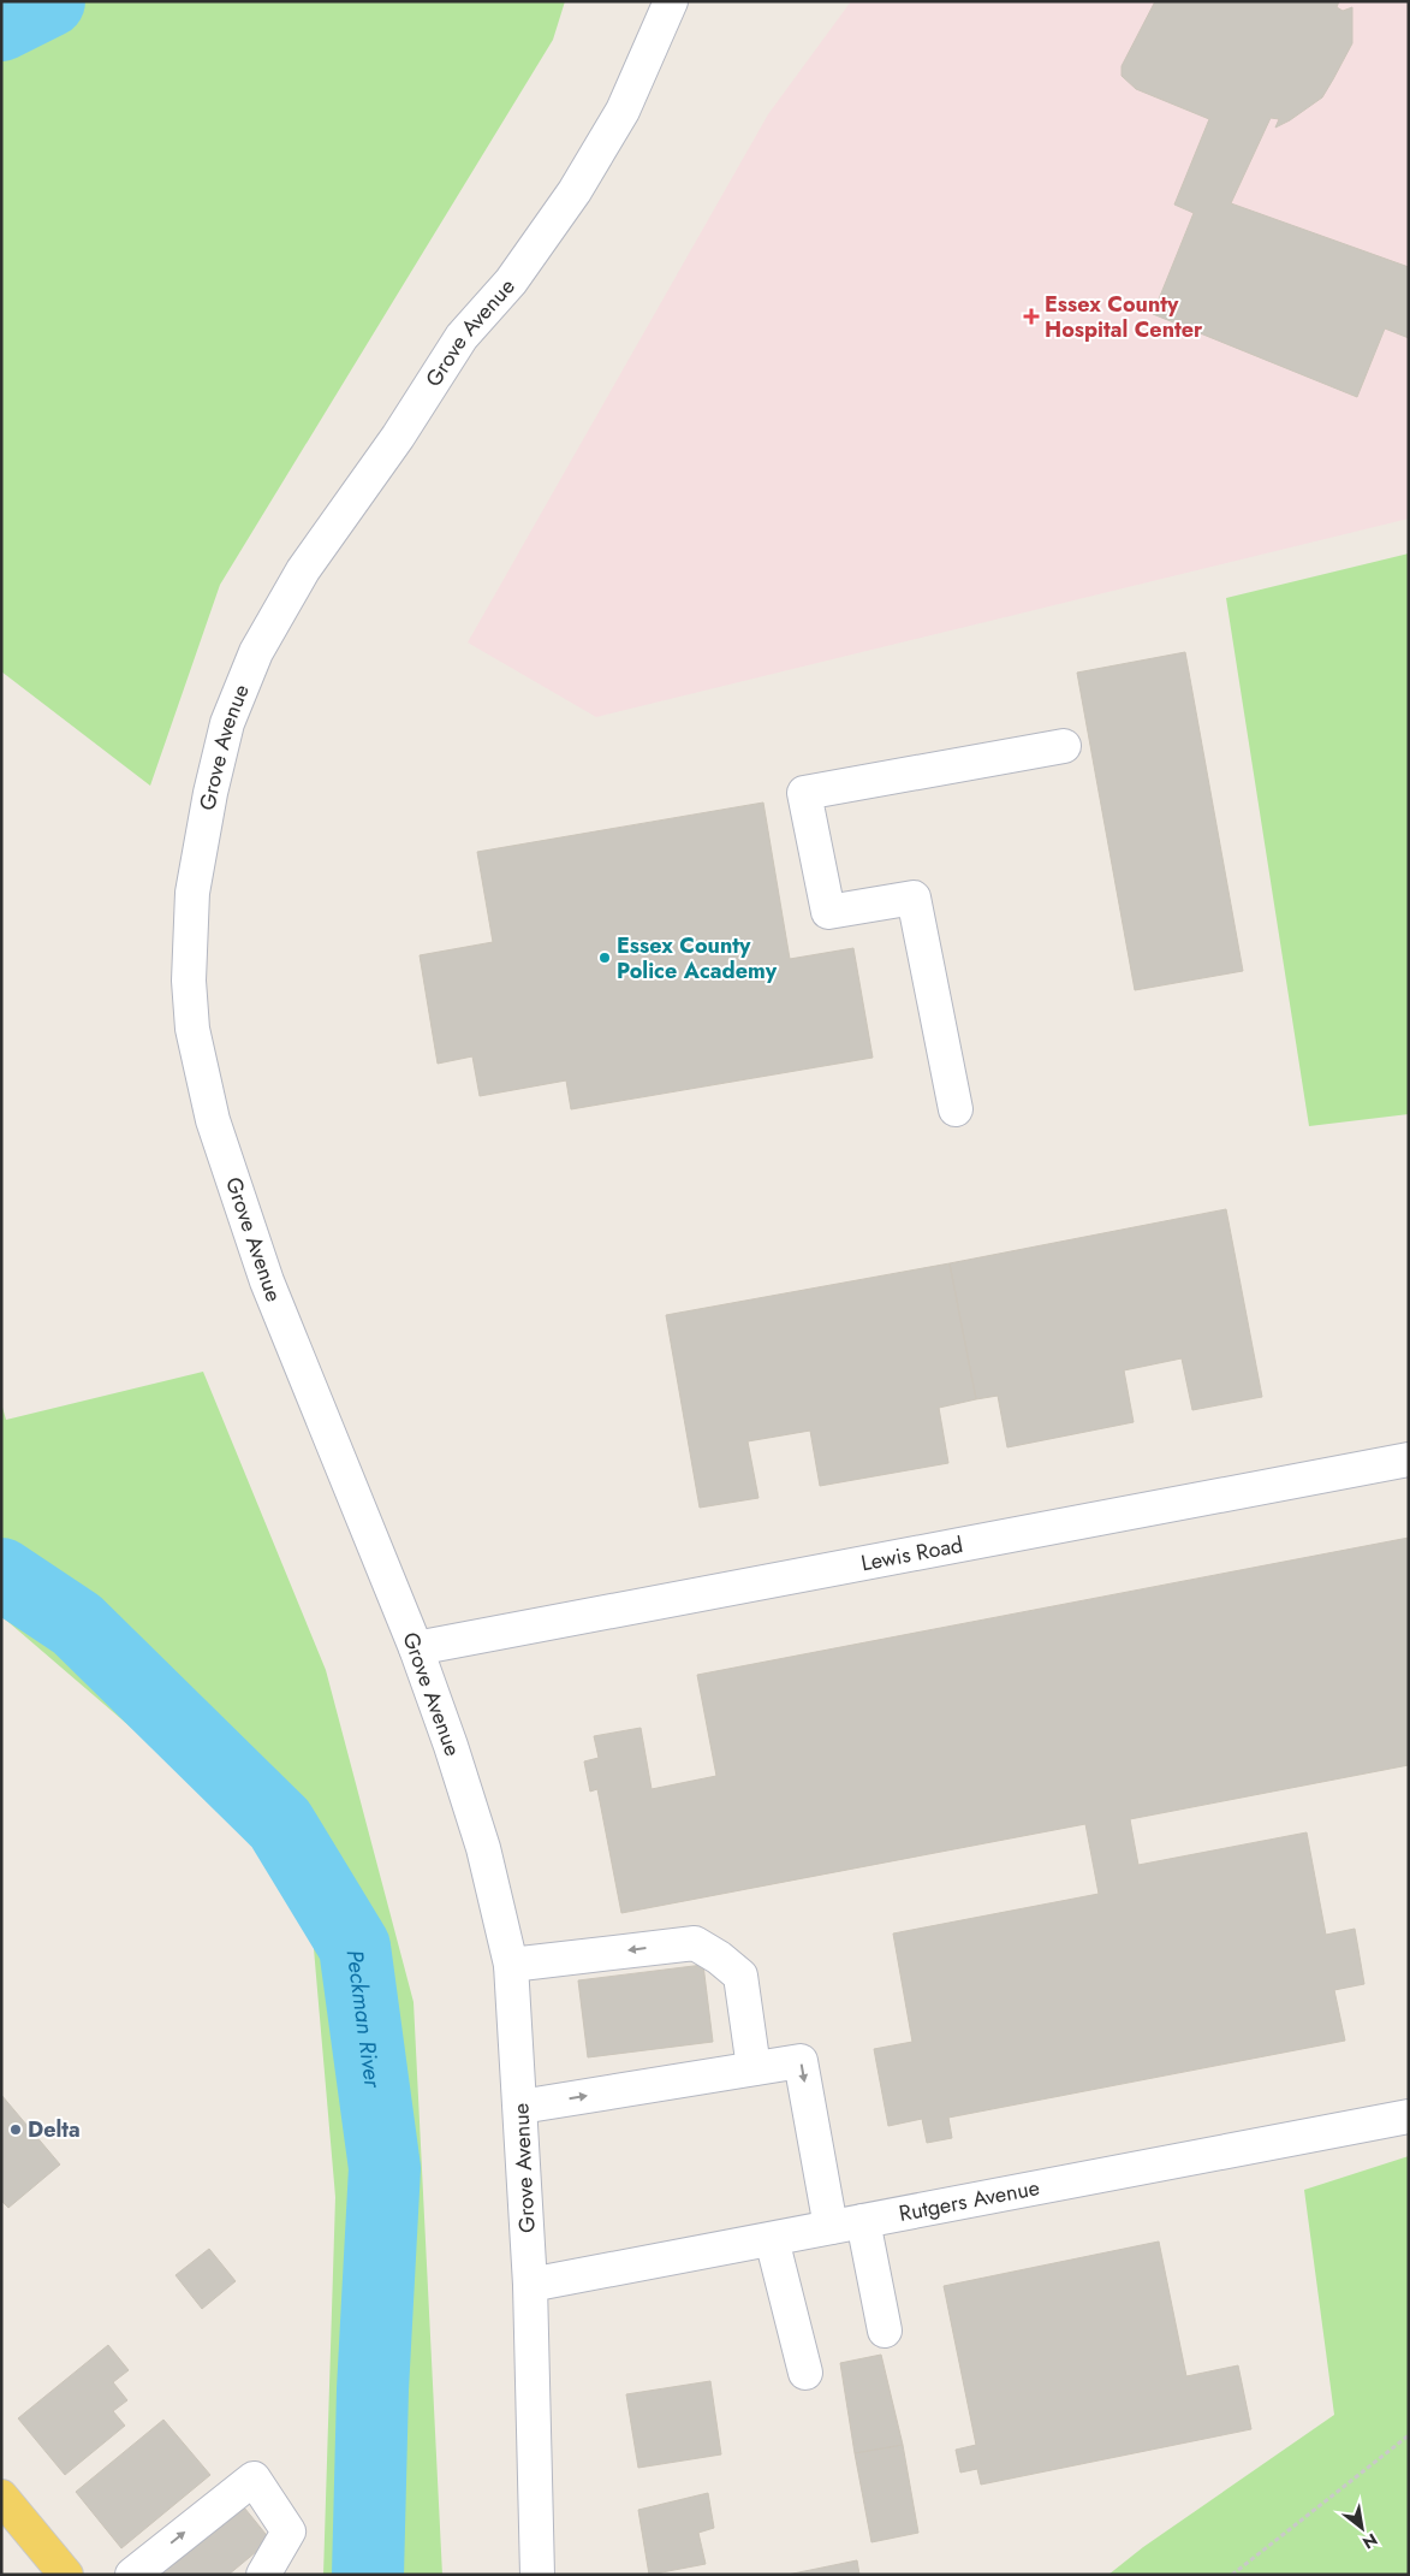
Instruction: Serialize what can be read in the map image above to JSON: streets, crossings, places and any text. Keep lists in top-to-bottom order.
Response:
{
  "streets": {
    "street": ["Grove Avenue", "Lewis Road", "Rutgers Avenue"]
  },
  "crossings": [
    ["Grove Avenue", "Lewis Road"],
    ["Grove Avenue", "Rutgers Avenue"]
  ],
  "water": ["Peckman River"],
  "places": {
    "health": ["Essex County Hospital Center"],
    "other": ["Essex County Police Academy", "Delta"]
  },
  "north": "bottom right"
}
